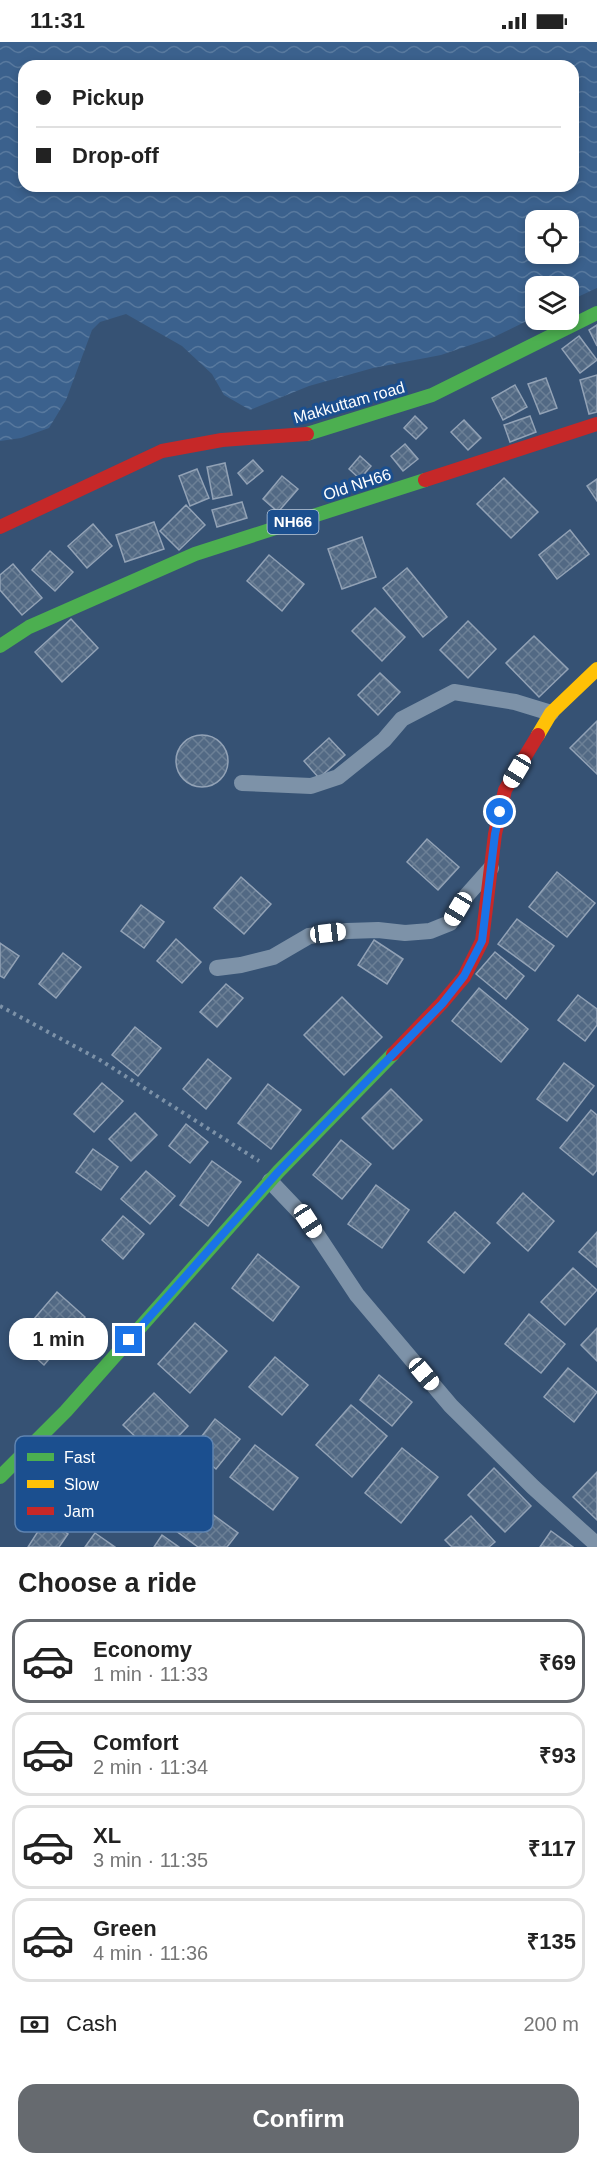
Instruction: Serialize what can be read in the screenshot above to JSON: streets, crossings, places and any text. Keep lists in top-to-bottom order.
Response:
{
  "streets": {
    "street": ["Makkuttam road", "Old NH66", "NH66"]
  },
  "legend": ["Fast", "Slow", "Jam"],
  "page": {
    "status": "11:31",
    "banner": ["Pickup", "Drop-off"],
    "bubble": "1 min",
    "heading": "Choose a ride",
    "list": [
      {
        "name": "Economy",
        "note": "1 min · 11:33",
        "value": "₹69"
      },
      {
        "name": "Comfort",
        "note": "2 min · 11:34",
        "value": "₹93"
      },
      {
        "name": "XL",
        "note": "3 min · 11:35",
        "value": "₹117"
      },
      {
        "name": "Green",
        "note": "4 min · 11:36",
        "value": "₹135"
      }
    ],
    "pay": ["Cash", "200 m"],
    "buttons": "Confirm"
  }
}
